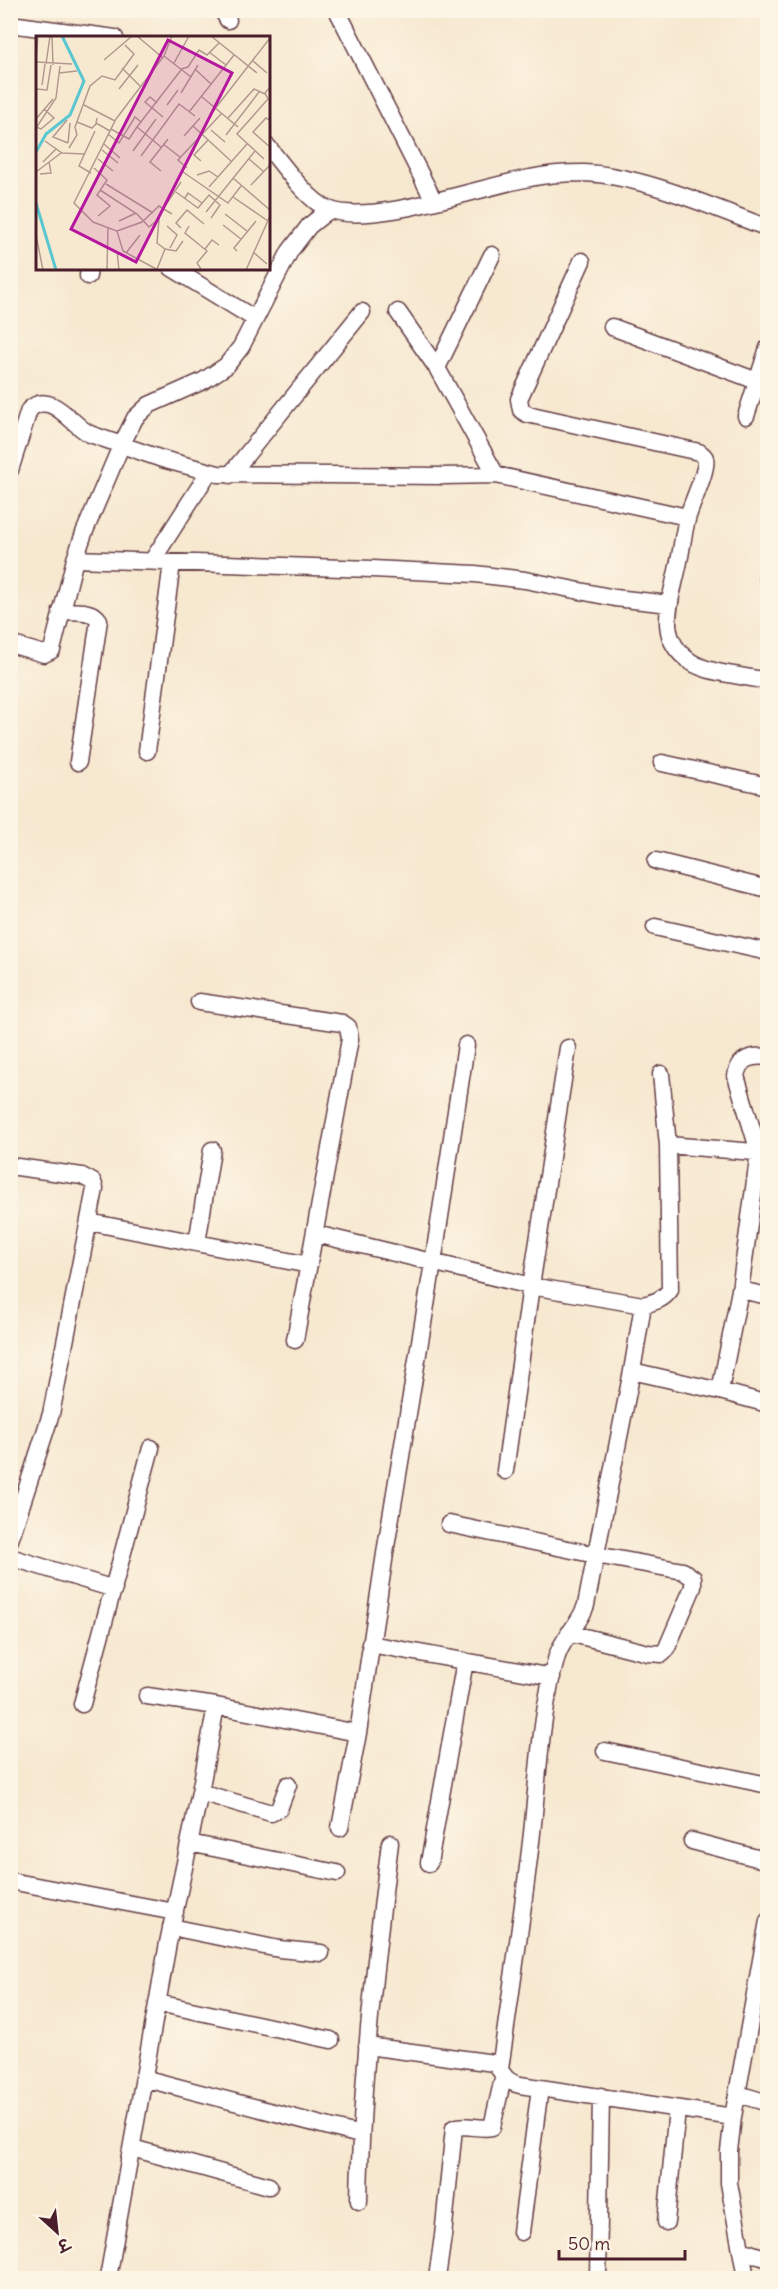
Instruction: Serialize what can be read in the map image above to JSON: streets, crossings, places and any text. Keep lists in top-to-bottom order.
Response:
{
  "scale_bar": "50 m",
  "north": "bottom right"
}
